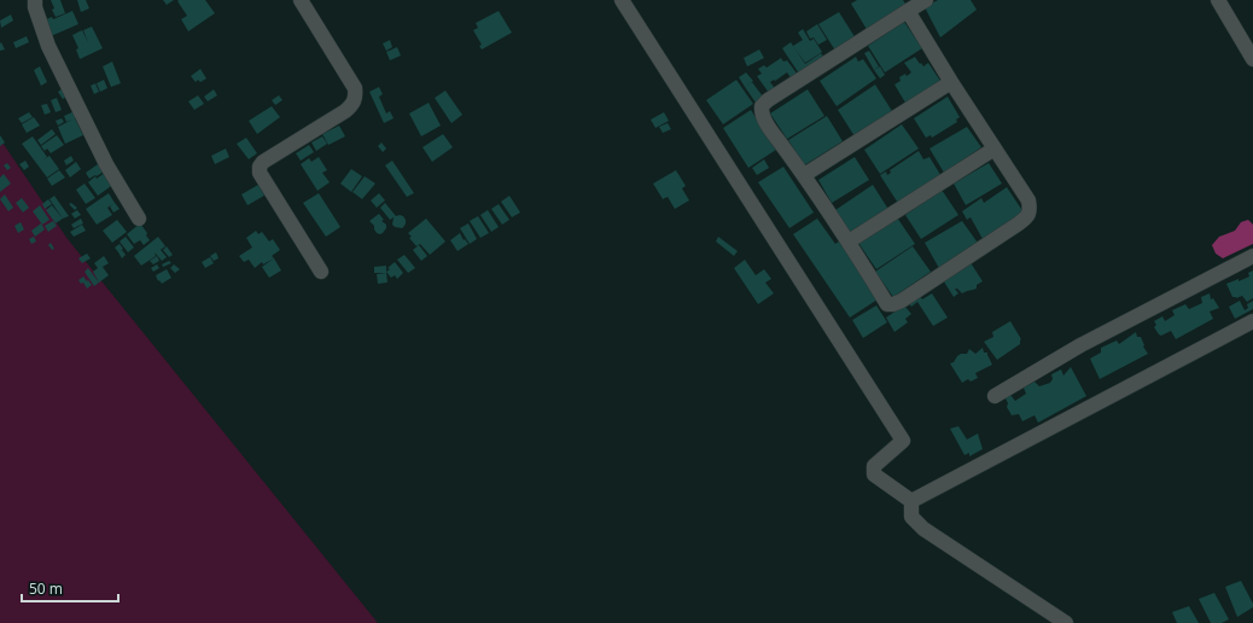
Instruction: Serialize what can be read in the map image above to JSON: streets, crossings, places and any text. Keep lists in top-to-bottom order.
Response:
{
  "scale_bar": "50 m"
}
